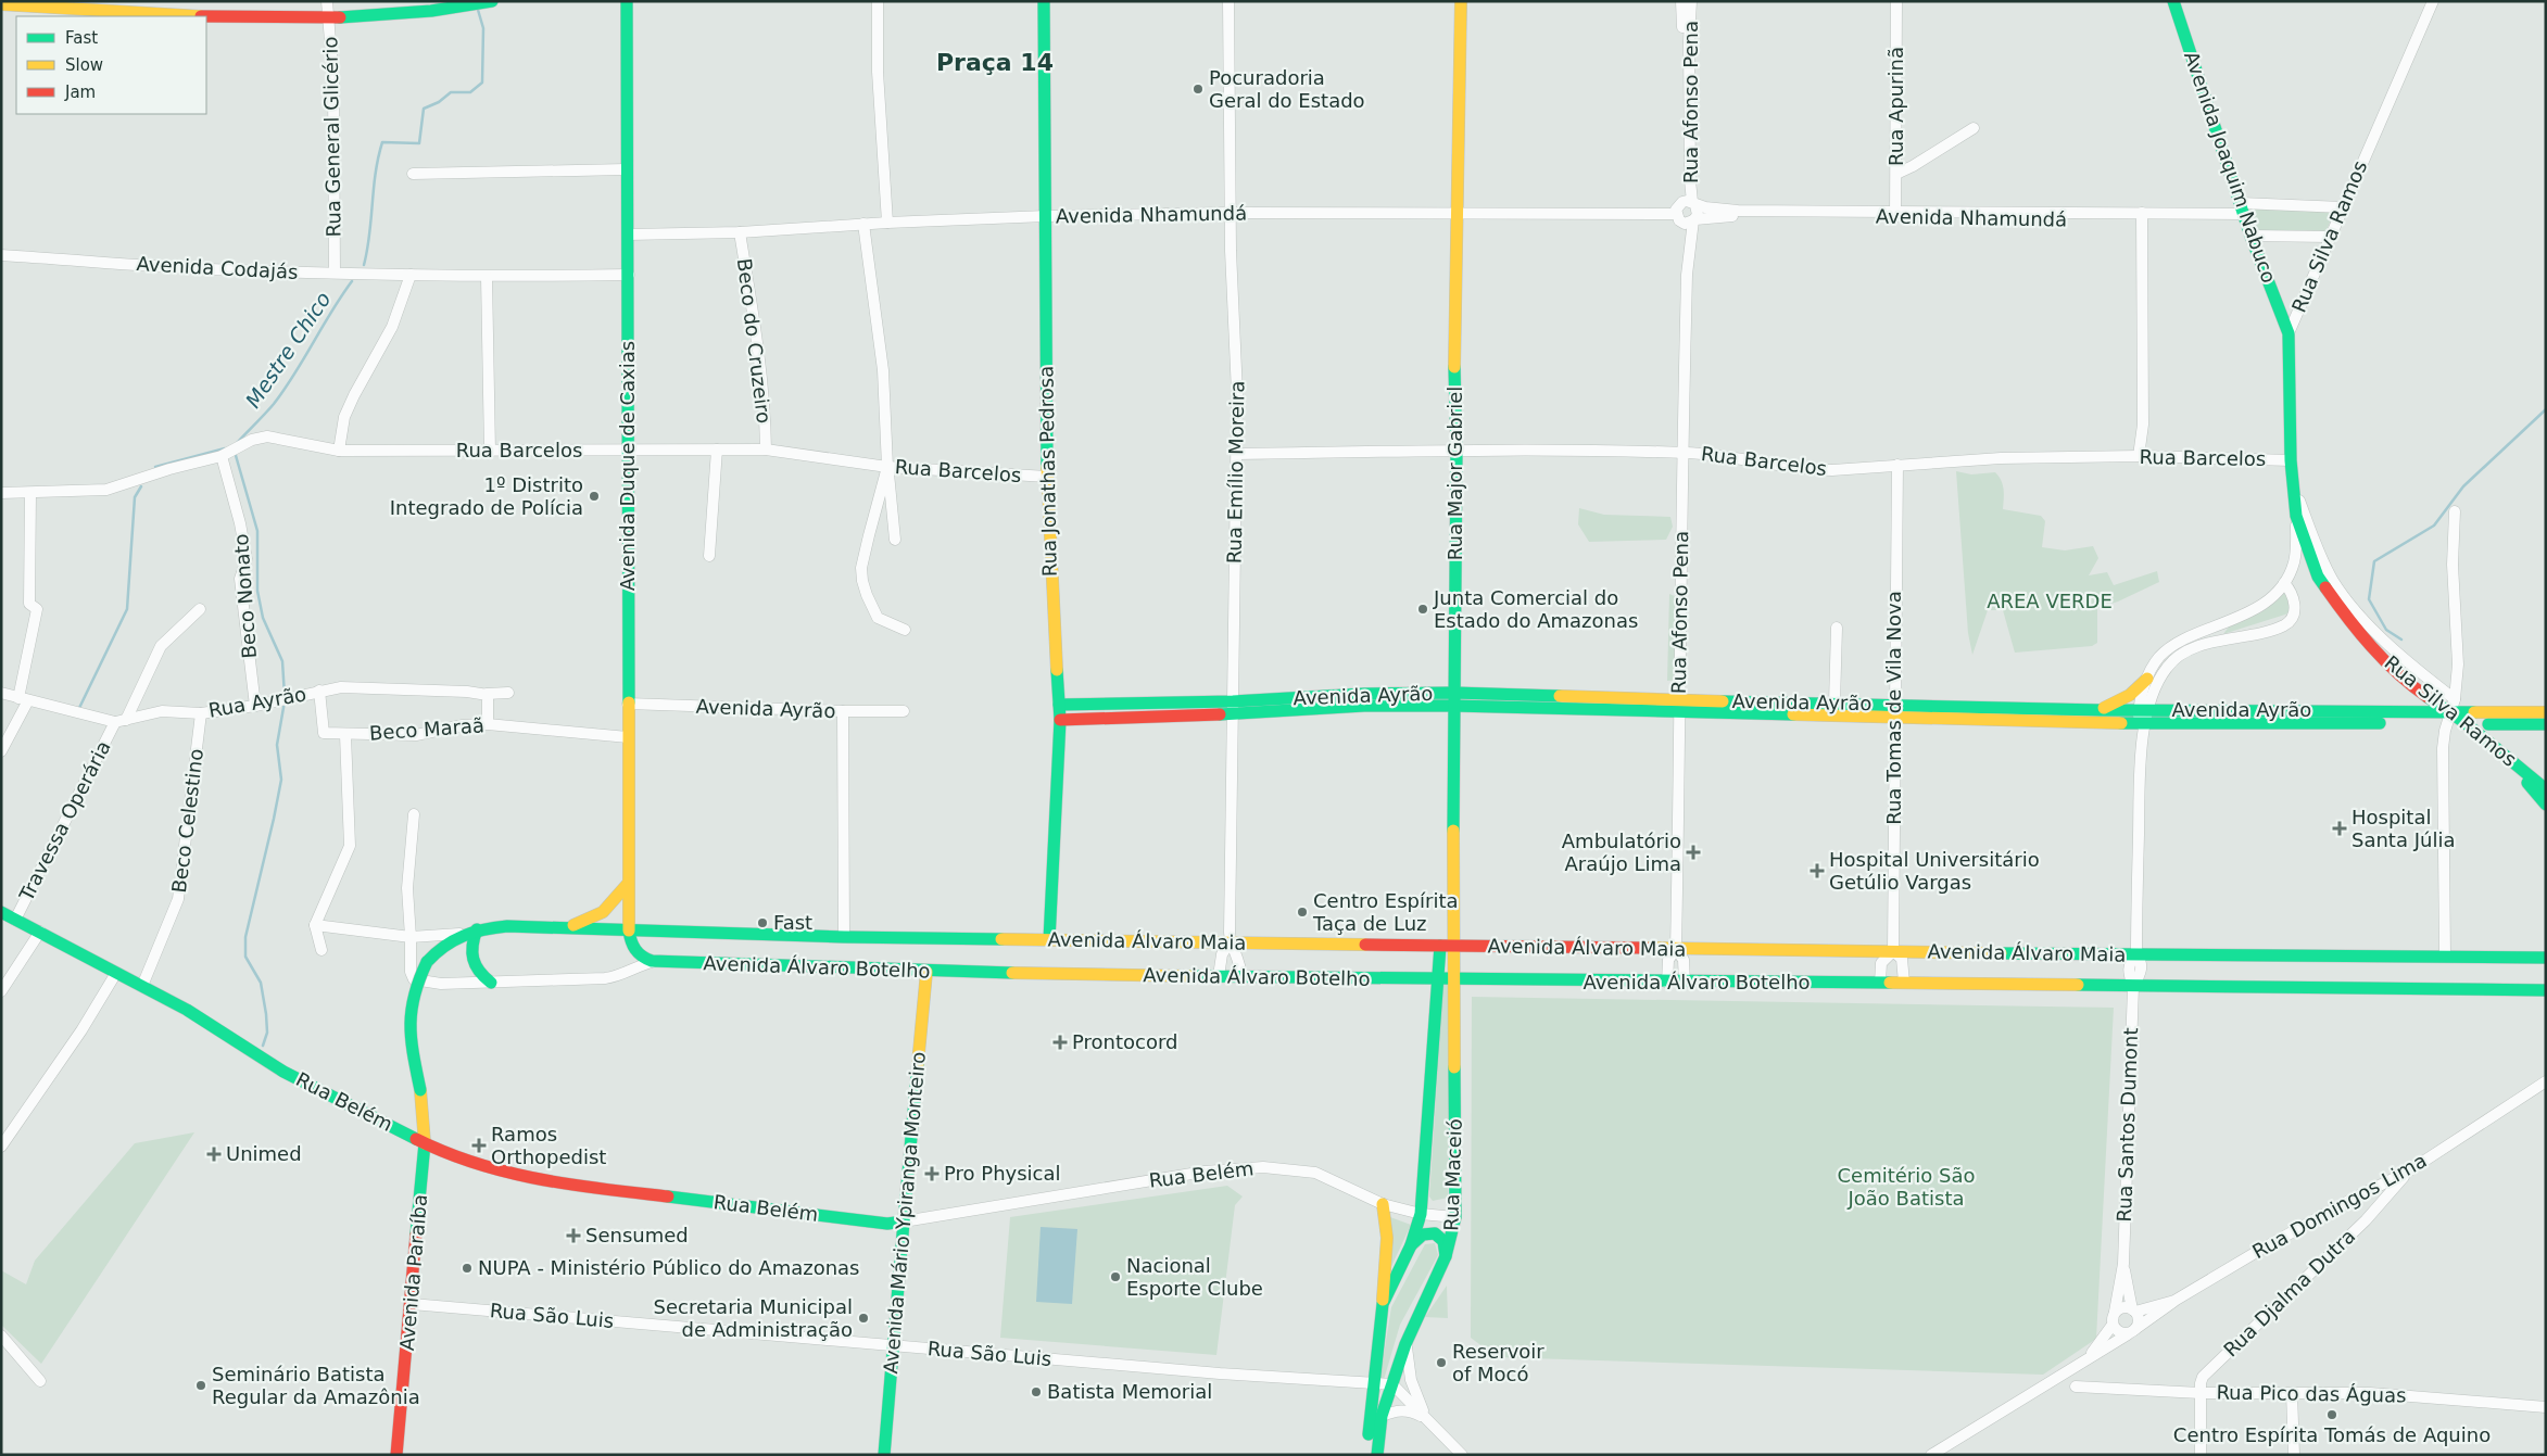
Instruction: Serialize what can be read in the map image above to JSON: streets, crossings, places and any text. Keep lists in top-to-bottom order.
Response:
{
  "streets": {
    "main road": [
      "Avenida Joaquim Nabuco",
      "Rua Silva Ramos",
      "Avenida Duque de Caxias",
      "Rua Jonathas Pedrosa",
      "Rua Major Gabriel",
      "Avenida Ayrão",
      "Avenida Álvaro Maia",
      "Avenida Álvaro Botelho",
      "Rua Belém",
      "Rua Maceió",
      "Avenida Mário Ypiranga Monteiro",
      "Avenida Paraíba"
    ],
    "street": [
      "Rua Afonso Pena",
      "Rua Apurinã",
      "Rua General Glicério",
      "Avenida Nhamundá",
      "Avenida Codajás",
      "Beco do Cruzeiro",
      "Rua Barcelos",
      "Rua Emílio Moreira",
      "Beco Nonato",
      "Rua Ayrão",
      "Rua Tomas de Vila Nova",
      "Beco Maraã",
      "Travessa Operária",
      "Beco Celestino",
      "Rua Santos Dumont",
      "Rua Domingos Lima",
      "Rua Djalma Dutra",
      "Rua São Luis",
      "Rua Pico das Águas"
    ]
  },
  "crossings": [
    ["Rua Afonso Pena", "Avenida Nhamundá"],
    ["Rua Afonso Pena", "Rua Barcelos"],
    ["Rua Afonso Pena", "Avenida Ayrão"],
    ["Rua Afonso Pena", "Avenida Álvaro Maia"],
    ["Rua Afonso Pena", "Avenida Álvaro Botelho"],
    ["Rua Apurinã", "Avenida Nhamundá"],
    ["Rua General Glicério", "Avenida Codajás"],
    ["Avenida Joaquim Nabuco", "Avenida Nhamundá"],
    ["Avenida Joaquim Nabuco", "Rua Silva Ramos"],
    ["Avenida Nhamundá", "Rua Silva Ramos"],
    ["Avenida Nhamundá", "Beco do Cruzeiro"],
    ["Avenida Nhamundá", "Avenida Duque de Caxias"],
    ["Avenida Nhamundá", "Rua Jonathas Pedrosa"],
    ["Avenida Nhamundá", "Rua Emílio Moreira"],
    ["Avenida Nhamundá", "Rua Major Gabriel"],
    ["Rua Silva Ramos", "Rua Barcelos"],
    ["Rua Silva Ramos", "Avenida Ayrão"],
    ["Rua Silva Ramos", "Rua Santos Dumont"],
    ["Avenida Codajás", "Avenida Duque de Caxias"],
    ["Beco do Cruzeiro", "Rua Barcelos"],
    ["Rua Barcelos", "Avenida Duque de Caxias"],
    ["Rua Barcelos", "Rua Jonathas Pedrosa"],
    ["Rua Barcelos", "Rua Emílio Moreira"],
    ["Rua Barcelos", "Rua Major Gabriel"],
    ["Rua Barcelos", "Beco Nonato"],
    ["Rua Barcelos", "Rua Tomas de Vila Nova"],
    ["Avenida Duque de Caxias", "Avenida Ayrão"],
    ["Avenida Duque de Caxias", "Beco Maraã"],
    ["Avenida Duque de Caxias", "Avenida Álvaro Maia"],
    ["Rua Jonathas Pedrosa", "Avenida Ayrão"],
    ["Rua Jonathas Pedrosa", "Avenida Álvaro Maia"],
    ["Rua Emílio Moreira", "Avenida Ayrão"],
    ["Rua Emílio Moreira", "Avenida Álvaro Maia"],
    ["Rua Emílio Moreira", "Avenida Álvaro Botelho"],
    ["Rua Major Gabriel", "Avenida Ayrão"],
    ["Rua Major Gabriel", "Avenida Álvaro Maia"],
    ["Rua Major Gabriel", "Rua Maceió"],
    ["Beco Nonato", "Rua Ayrão"],
    ["Avenida Ayrão", "Rua Tomas de Vila Nova"],
    ["Avenida Ayrão", "Rua Santos Dumont"],
    ["Rua Ayrão", "Beco Maraã"],
    ["Rua Ayrão", "Travessa Operária"],
    ["Rua Ayrão", "Beco Celestino"],
    ["Rua Tomas de Vila Nova", "Avenida Álvaro Maia"],
    ["Rua Tomas de Vila Nova", "Avenida Álvaro Botelho"],
    ["Travessa Operária", "Rua Belém"],
    ["Beco Celestino", "Rua Belém"],
    ["Avenida Álvaro Maia", "Avenida Álvaro Botelho"],
    ["Avenida Álvaro Maia", "Rua Santos Dumont"],
    ["Avenida Álvaro Maia", "Rua Maceió"],
    ["Avenida Álvaro Botelho", "Rua Maceió"],
    ["Avenida Álvaro Botelho", "Avenida Mário Ypiranga Monteiro"],
    ["Rua Belém", "Rua Maceió"],
    ["Rua Belém", "Avenida Mário Ypiranga Monteiro"],
    ["Rua Belém", "Avenida Paraíba"],
    ["Rua Santos Dumont", "Rua Domingos Lima"],
    ["Rua Maceió", "Rua São Luis"],
    ["Rua Domingos Lima", "Rua Djalma Dutra"],
    ["Avenida Mário Ypiranga Monteiro", "Rua São Luis"],
    ["Avenida Paraíba", "Rua São Luis"],
    ["Rua Djalma Dutra", "Rua Pico das Águas"]
  ],
  "districts": ["Praça 14"],
  "water": ["Mestre Chico"],
  "parks": ["AREA VERDE", "Cemitério São João Batista"],
  "places": {
    "other": [
      "Pocuradoria Geral do Estado",
      "1º Distrito Integrado de Polícia",
      "Junta Comercial do Estado do Amazonas",
      "Centro Espírita Taça de Luz",
      "Fast",
      "NUPA - Ministério Público do Amazonas",
      "Nacional Esporte Clube",
      "Secretaria Municipal de Administração",
      "Reservoir of Mocó",
      "Seminário Batista Regular da Amazônia",
      "Batista Memorial",
      "Centro Espírita Tomás de Aquino"
    ],
    "health": [
      "Hospital Santa Júlia",
      "Ambulatório Araújo Lima",
      "Hospital Universitário Getúlio Vargas",
      "Prontocord",
      "Ramos Orthopedist",
      "Unimed",
      "Pro Physical",
      "Sensumed"
    ]
  },
  "legend": ["Fast", "Slow", "Jam"]
}
